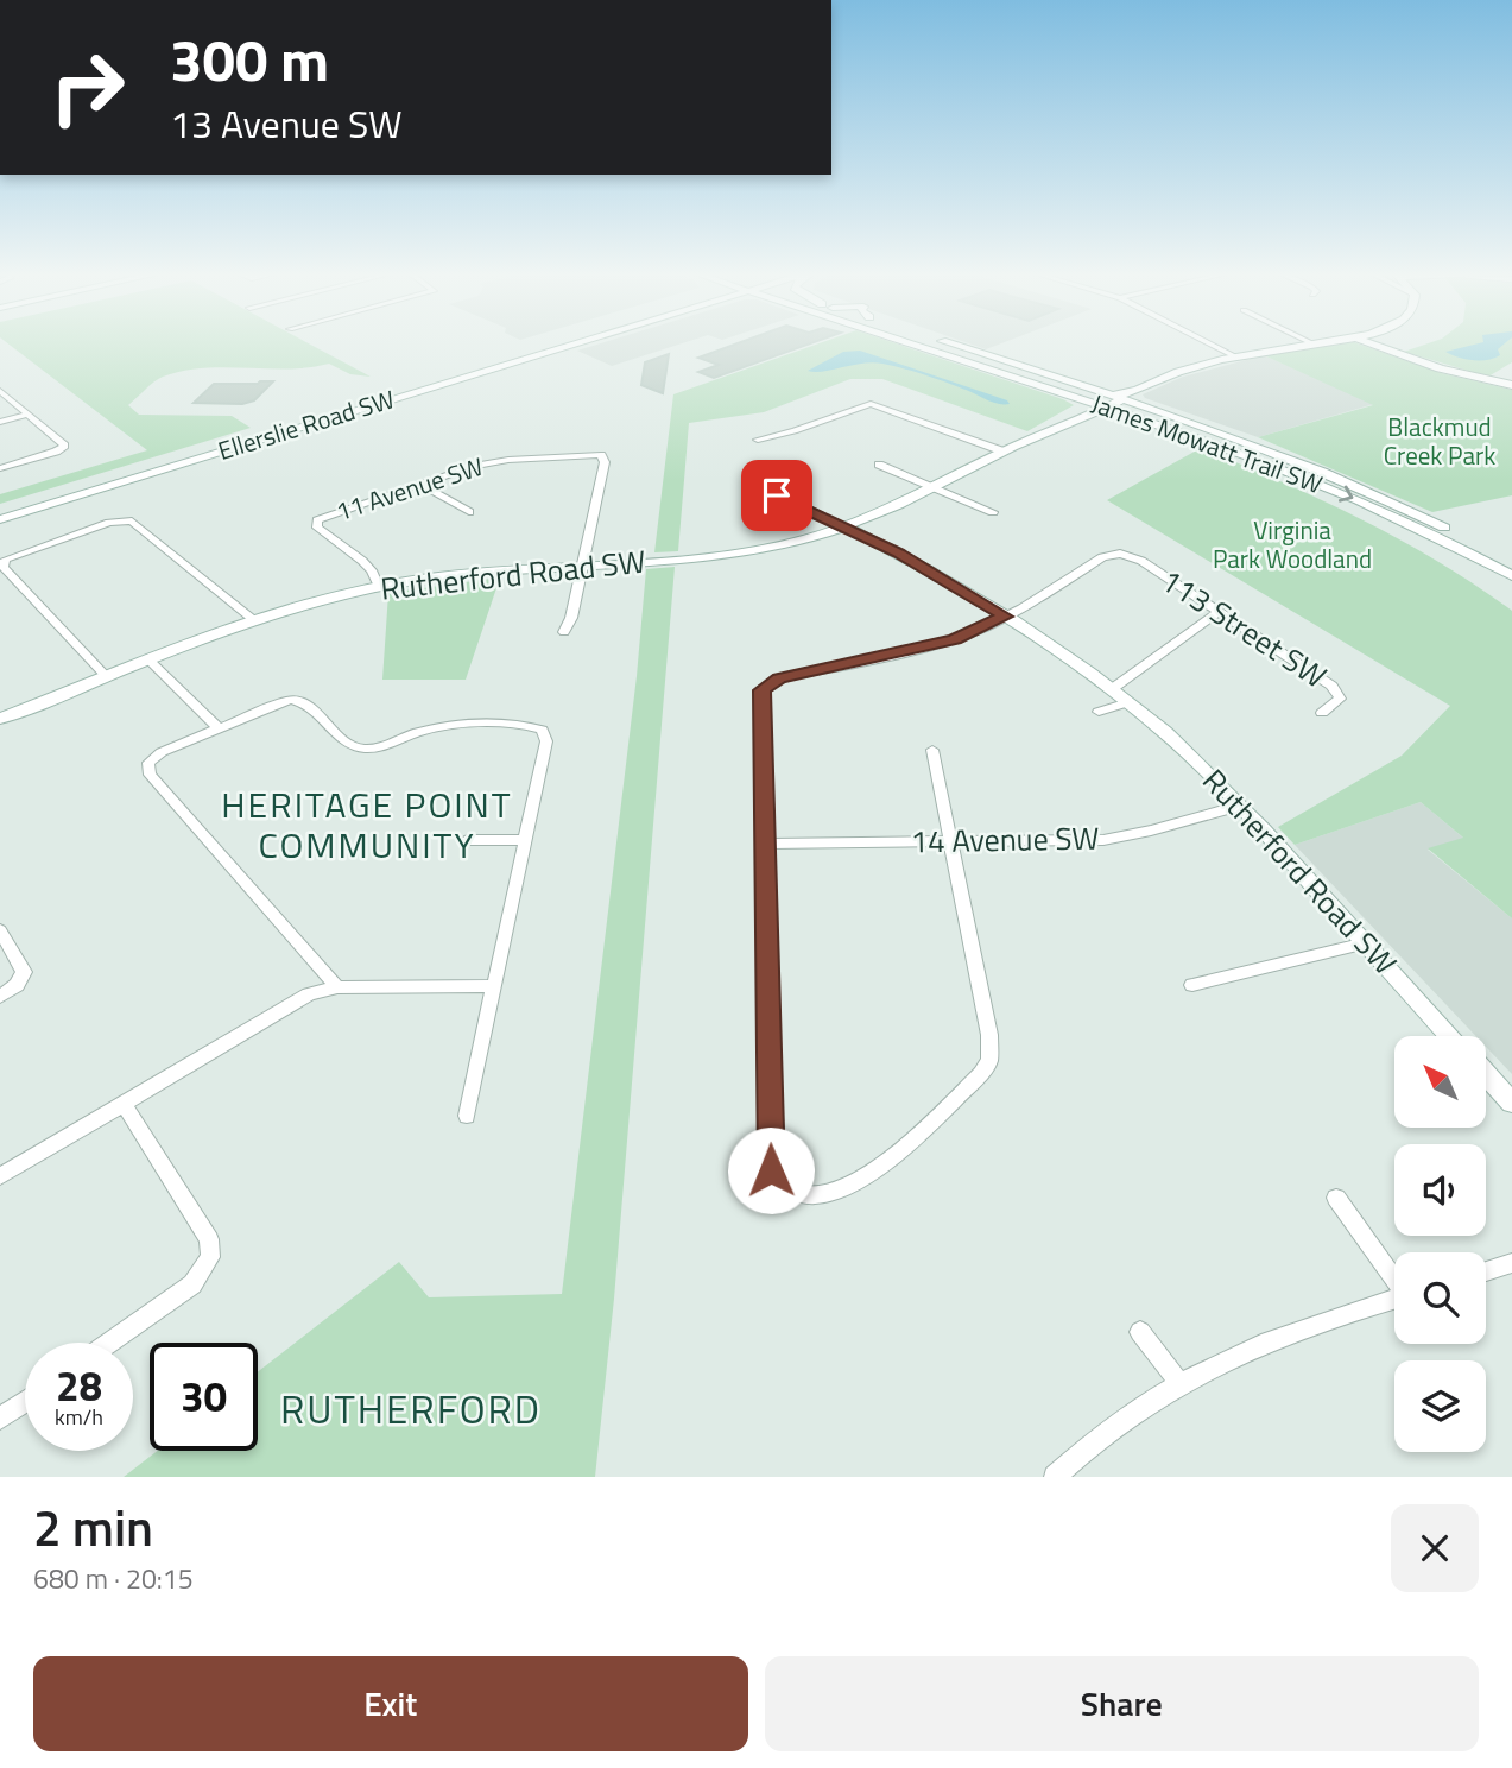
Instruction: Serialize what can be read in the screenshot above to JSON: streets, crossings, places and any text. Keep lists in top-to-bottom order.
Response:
{
  "streets": {
    "main road": ["Ellerslie Road SW", "James Mowatt Trail SW", "Rutherford Road SW"],
    "street": ["11 Avenue SW", "113 Street SW", "14 Avenue SW"]
  },
  "crossings": [
    ["James Mowatt Trail SW", "Rutherford Road SW"],
    ["11 Avenue SW", "Rutherford Road SW"],
    ["Rutherford Road SW", "113 Street SW"],
    ["Rutherford Road SW", "14 Avenue SW"]
  ],
  "districts": ["HERITAGE POINT COMMUNITY", "RUTHERFORD"],
  "parks": ["Blackmud Creek Park", "Virginia Park Woodland"],
  "north": "top left",
  "page": {
    "turn": ["300 m", "13 Avenue SW"],
    "speed": "28 km/h",
    "limit": "30",
    "heading": ["2 min", "680 m · 20:15"],
    "buttons": ["Exit", "Share"]
  }
}
